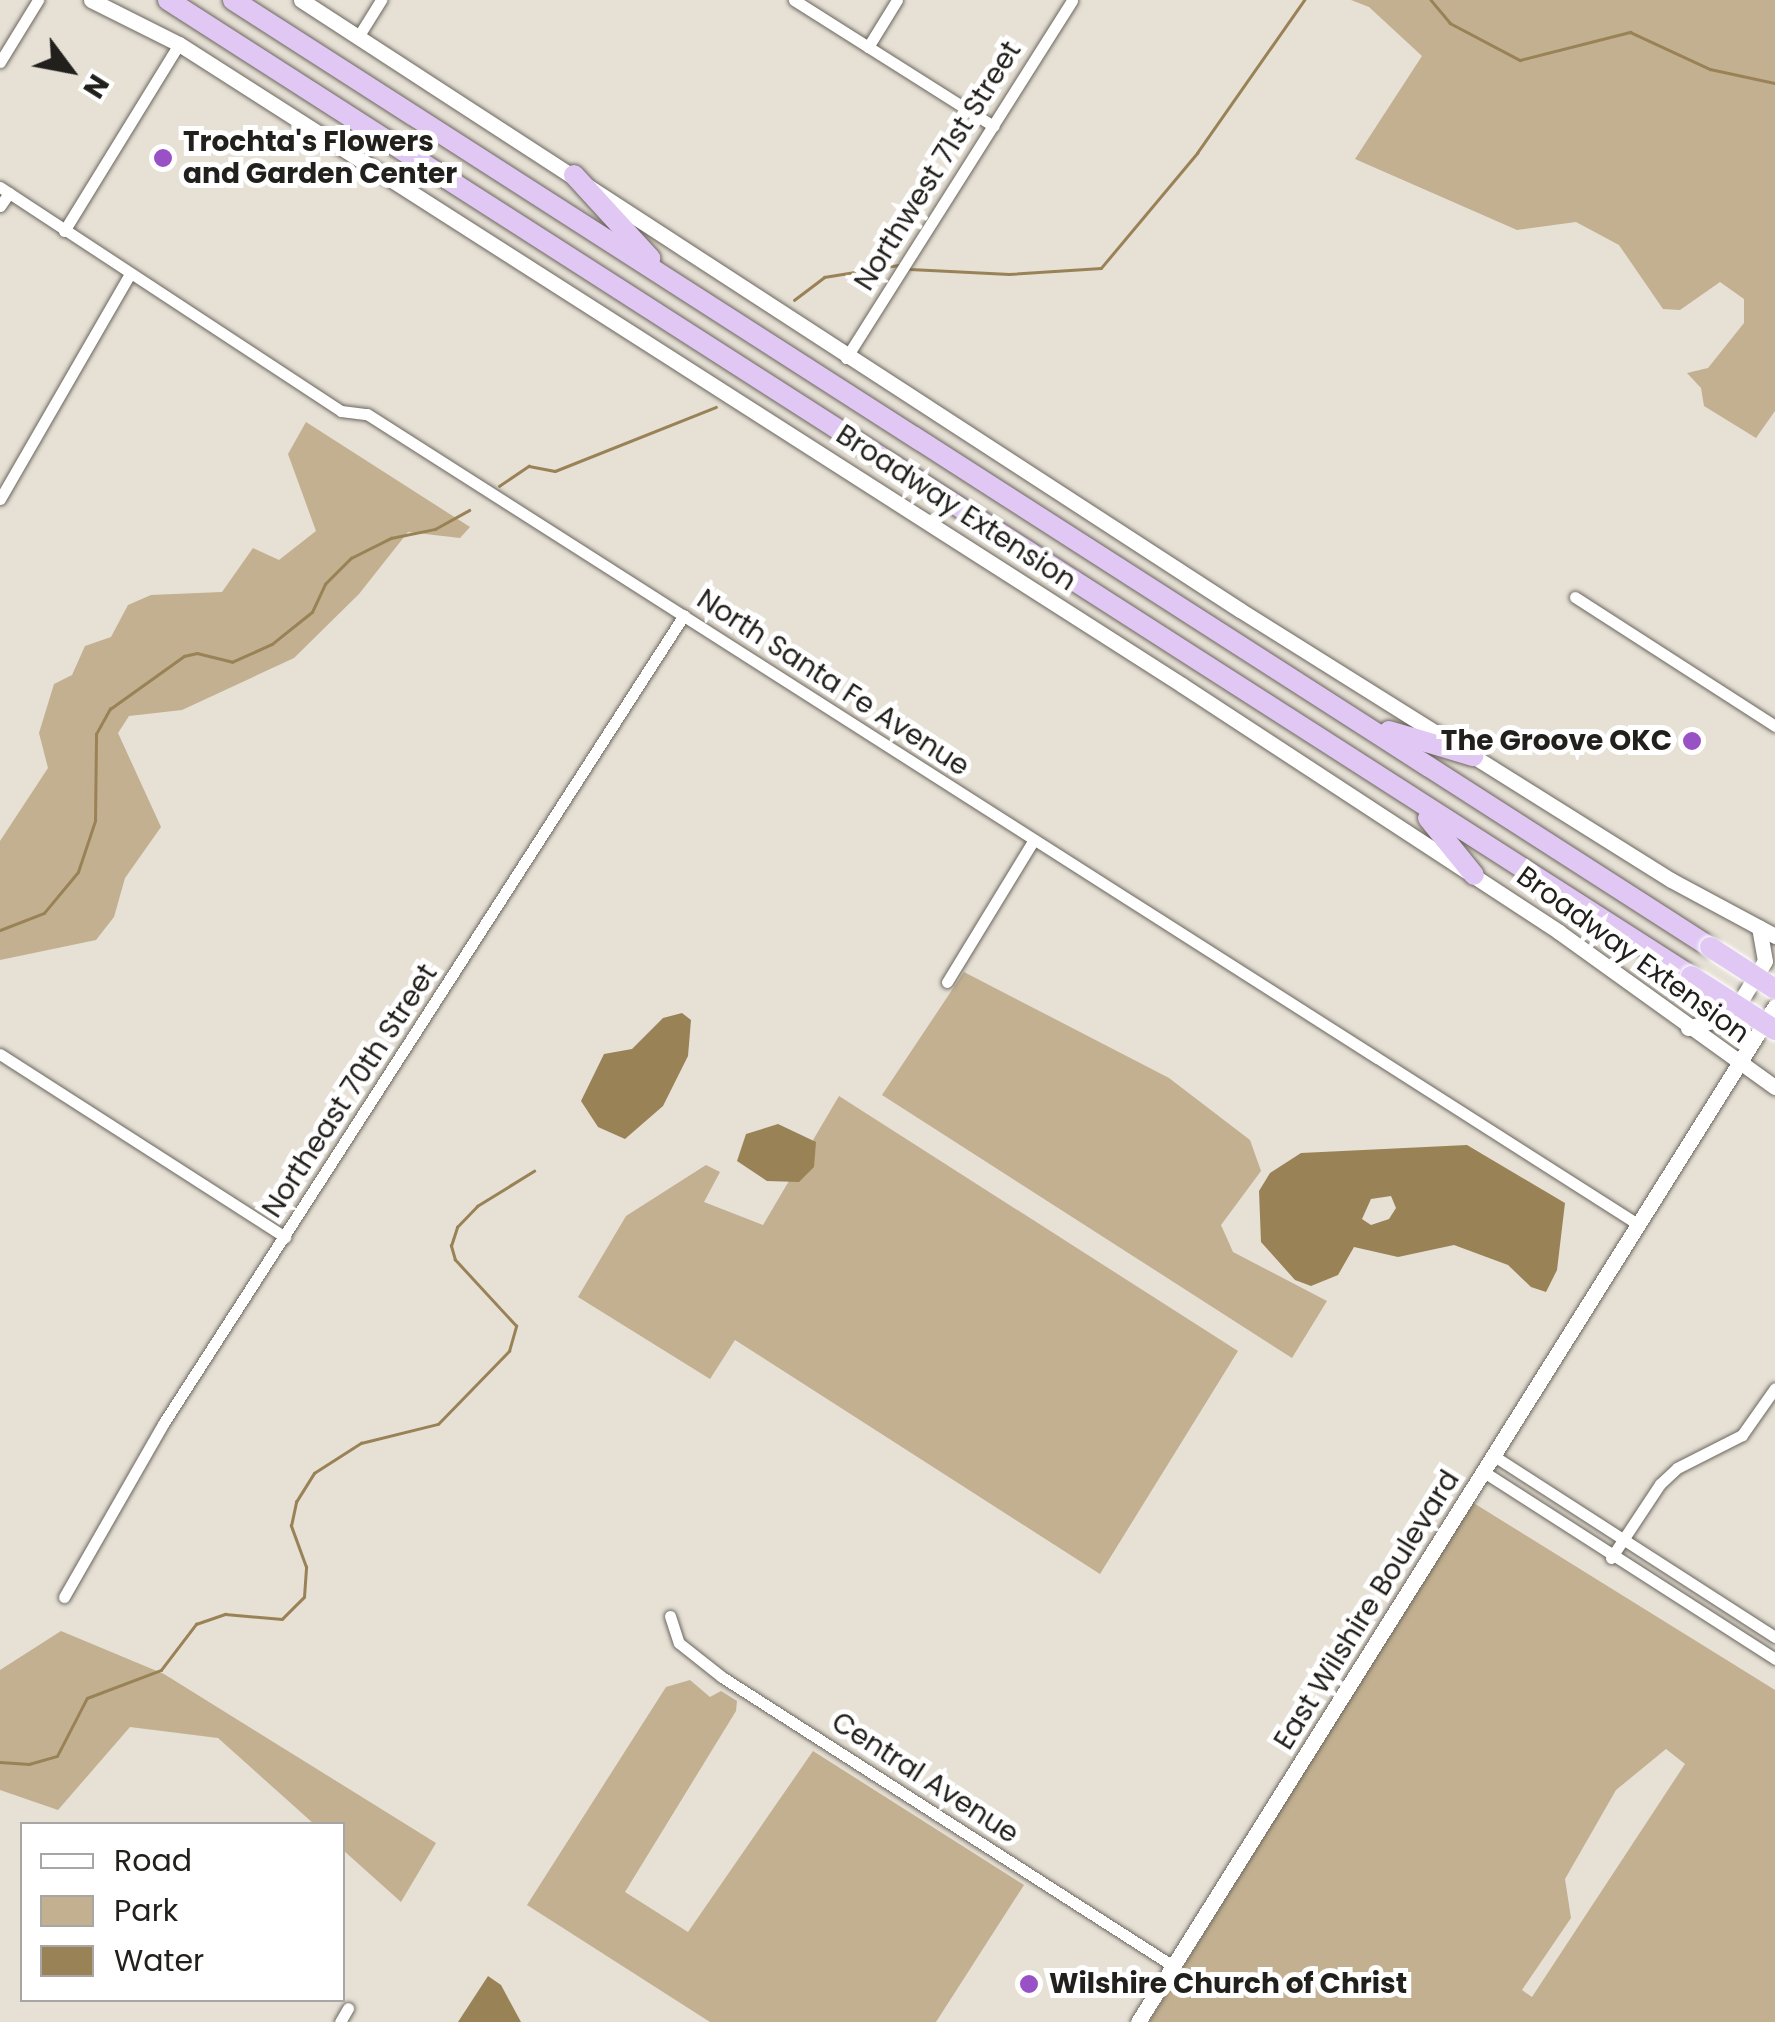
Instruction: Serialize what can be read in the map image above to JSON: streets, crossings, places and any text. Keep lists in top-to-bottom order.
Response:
{
  "streets": {
    "highway": ["Broadway Extension"],
    "main road": ["East Wilshire Boulevard"],
    "street": [
      "Northwest 71st Street",
      "North Santa Fe Avenue",
      "Northeast 70th Street",
      "Central Avenue"
    ]
  },
  "crossings": [
    ["Broadway Extension", "East Wilshire Boulevard"],
    ["North Santa Fe Avenue", "Northeast 70th Street"],
    ["North Santa Fe Avenue", "East Wilshire Boulevard"],
    ["East Wilshire Boulevard", "Central Avenue"]
  ],
  "places": ["Trochta's Flowers and Garden Center", "The Groove OKC", "Wilshire Church of Christ"],
  "legend": ["Road", "Park", "Water"],
  "north": "bottom right"
}
